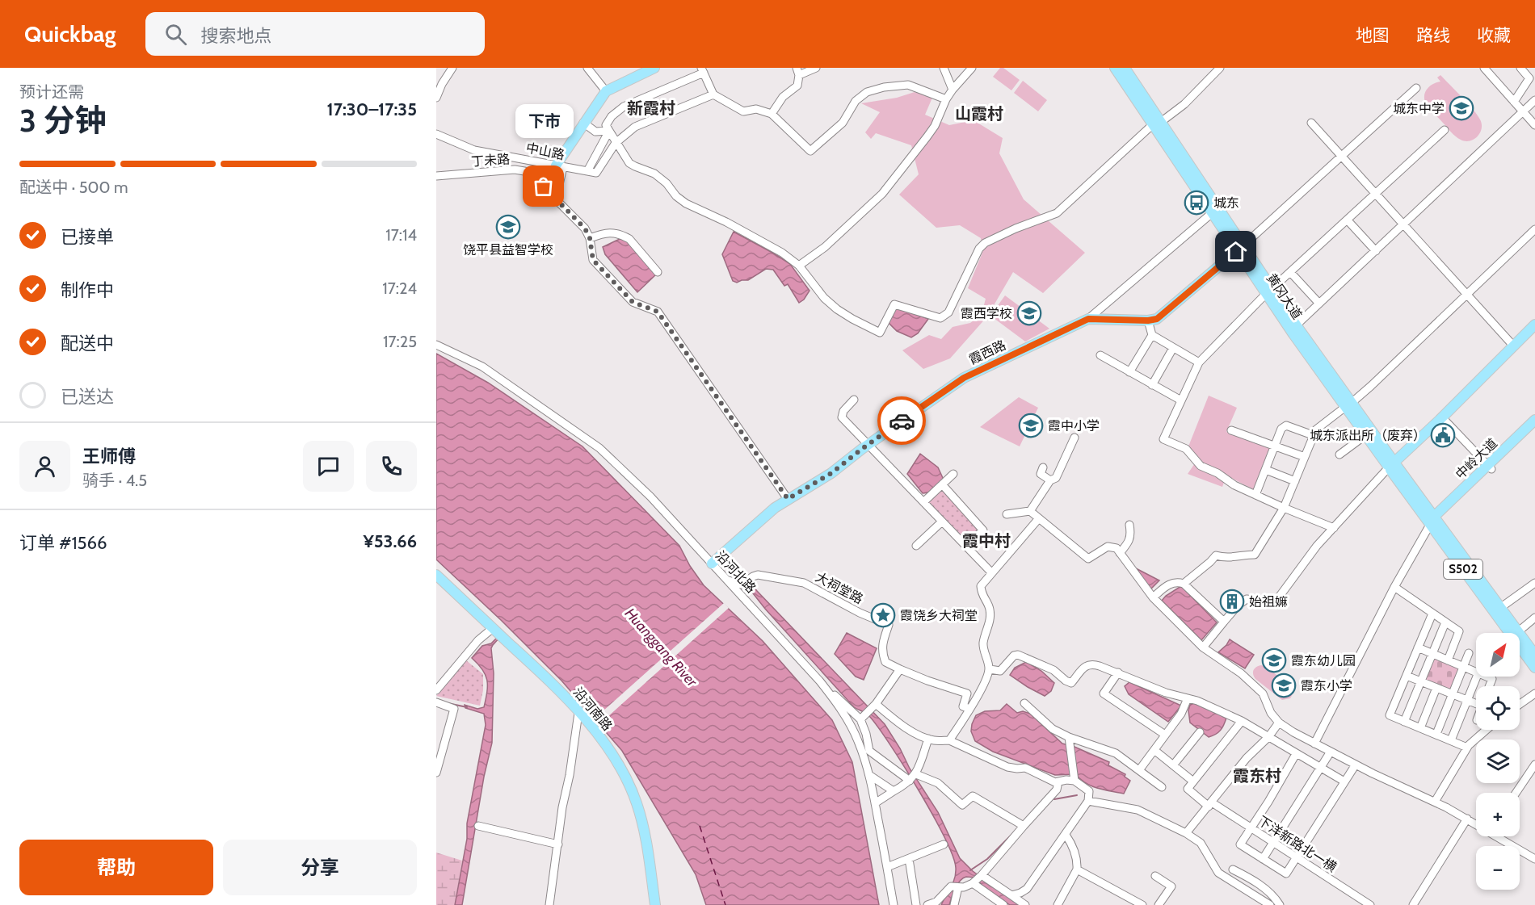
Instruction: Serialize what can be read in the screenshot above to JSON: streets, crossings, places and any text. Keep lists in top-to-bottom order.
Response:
{
  "streets": {
    "main road": [
      "黄冈大道",
      "霞西路",
      "中岭大道",
      "S502",
      "沿河南路"
    ],
    "street": [
      "中山路",
      "丁未路",
      "沿河北路",
      "大祠堂路",
      "下洋新路北一横"
    ]
  },
  "crossings": [
    ["丁未路", "霞西路"],
    ["霞西路", "沿河北路"],
    ["沿河北路", "大祠堂路"]
  ],
  "districts": [
    "新霞村",
    "山霞村",
    "霞中村",
    "霞东村"
  ],
  "water": ["Huanggang River"],
  "places": {
    "school or university": [
      "城东中学",
      "饶平县益智学校",
      "霞西学校",
      "霞中小学",
      "霞东幼儿园",
      "霞东小学"
    ],
    "other": ["下市"],
    "bus stop": ["城东"],
    "public building": ["城东派出所（废弃）"],
    "building": ["始祖嫲"],
    "place": ["霞饶乡大祠堂"]
  },
  "north": "top right",
  "page": {
    "header": "Quickbag",
    "search": "搜索地点",
    "nav": ["地图", "路线", "收藏"],
    "heading": ["3 分钟", "预计还需", "17:30–17:35"],
    "panel": [
      "王师傅",
      "骑手 · 4.5",
      "订单 #1566",
      "¥53.66"
    ],
    "bubble": "下市",
    "bar": "配送中 · 500 m",
    "list": [
      ["已接单", "17:14"],
      ["制作中", "17:24"],
      ["配送中", "17:25"],
      "已送达"
    ],
    "map_buttons": ["+", "−"],
    "buttons": ["帮助", "分享"]
  }
}
